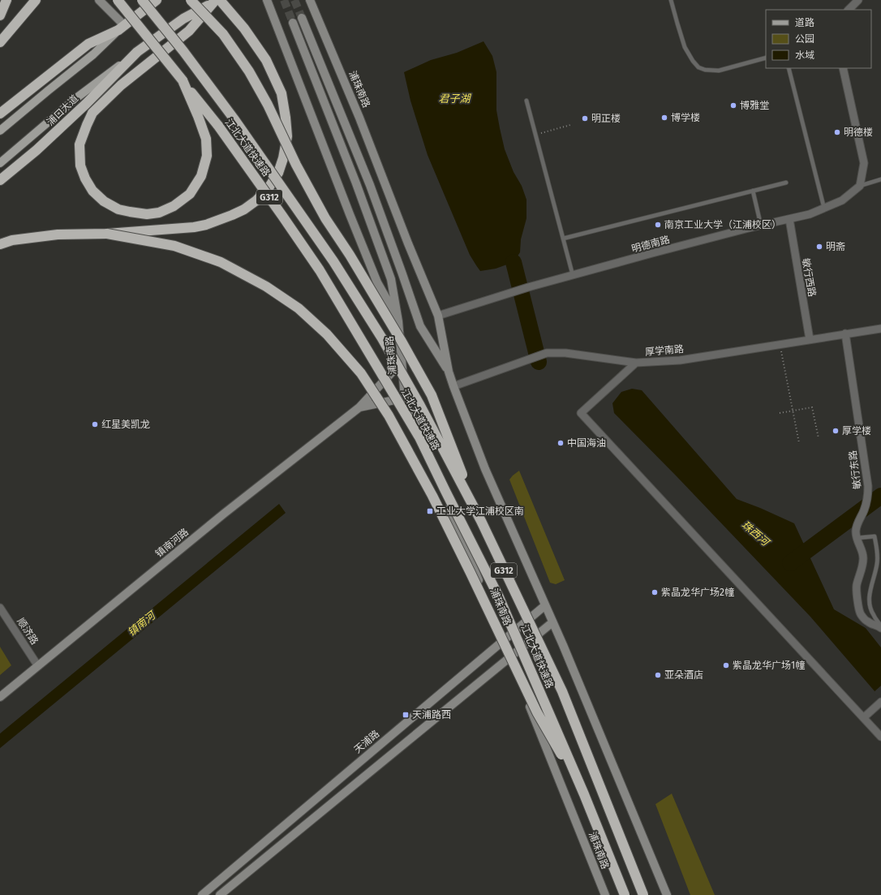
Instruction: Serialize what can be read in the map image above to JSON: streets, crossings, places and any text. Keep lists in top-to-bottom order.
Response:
{
  "streets": {
    "highway": ["浦口大道", "江北大道快速路", "G312"],
    "street": [
      "浦珠南路",
      "明德南路",
      "敏行西路",
      "厚学南路",
      "敏行东路",
      "镇南河路",
      "顺济路",
      "天浦路"
    ]
  },
  "crossings": [
    ["浦珠南路", "明德南路"],
    ["浦珠南路", "厚学南路"],
    ["浦珠南路", "镇南河路"],
    ["浦珠南路", "天浦路"],
    ["明德南路", "敏行西路"],
    ["敏行西路", "厚学南路"],
    ["厚学南路", "敏行东路"],
    ["镇南河路", "顺济路"]
  ],
  "water": ["君子湖", "珠西河", "镇南河"],
  "places": {
    "other": [
      "博雅堂",
      "博学楼",
      "明正楼",
      "明德楼",
      "南京工业大学（江浦校区）",
      "明斋",
      "红星美凯龙",
      "厚学楼",
      "中国海油",
      "紫晶龙华广场2幢",
      "紫晶龙华广场1幢",
      "亚朵酒店"
    ],
    "transit": ["工业大学江浦校区南", "天浦路西"]
  },
  "legend": ["道路", "公园", "水域"]
}
